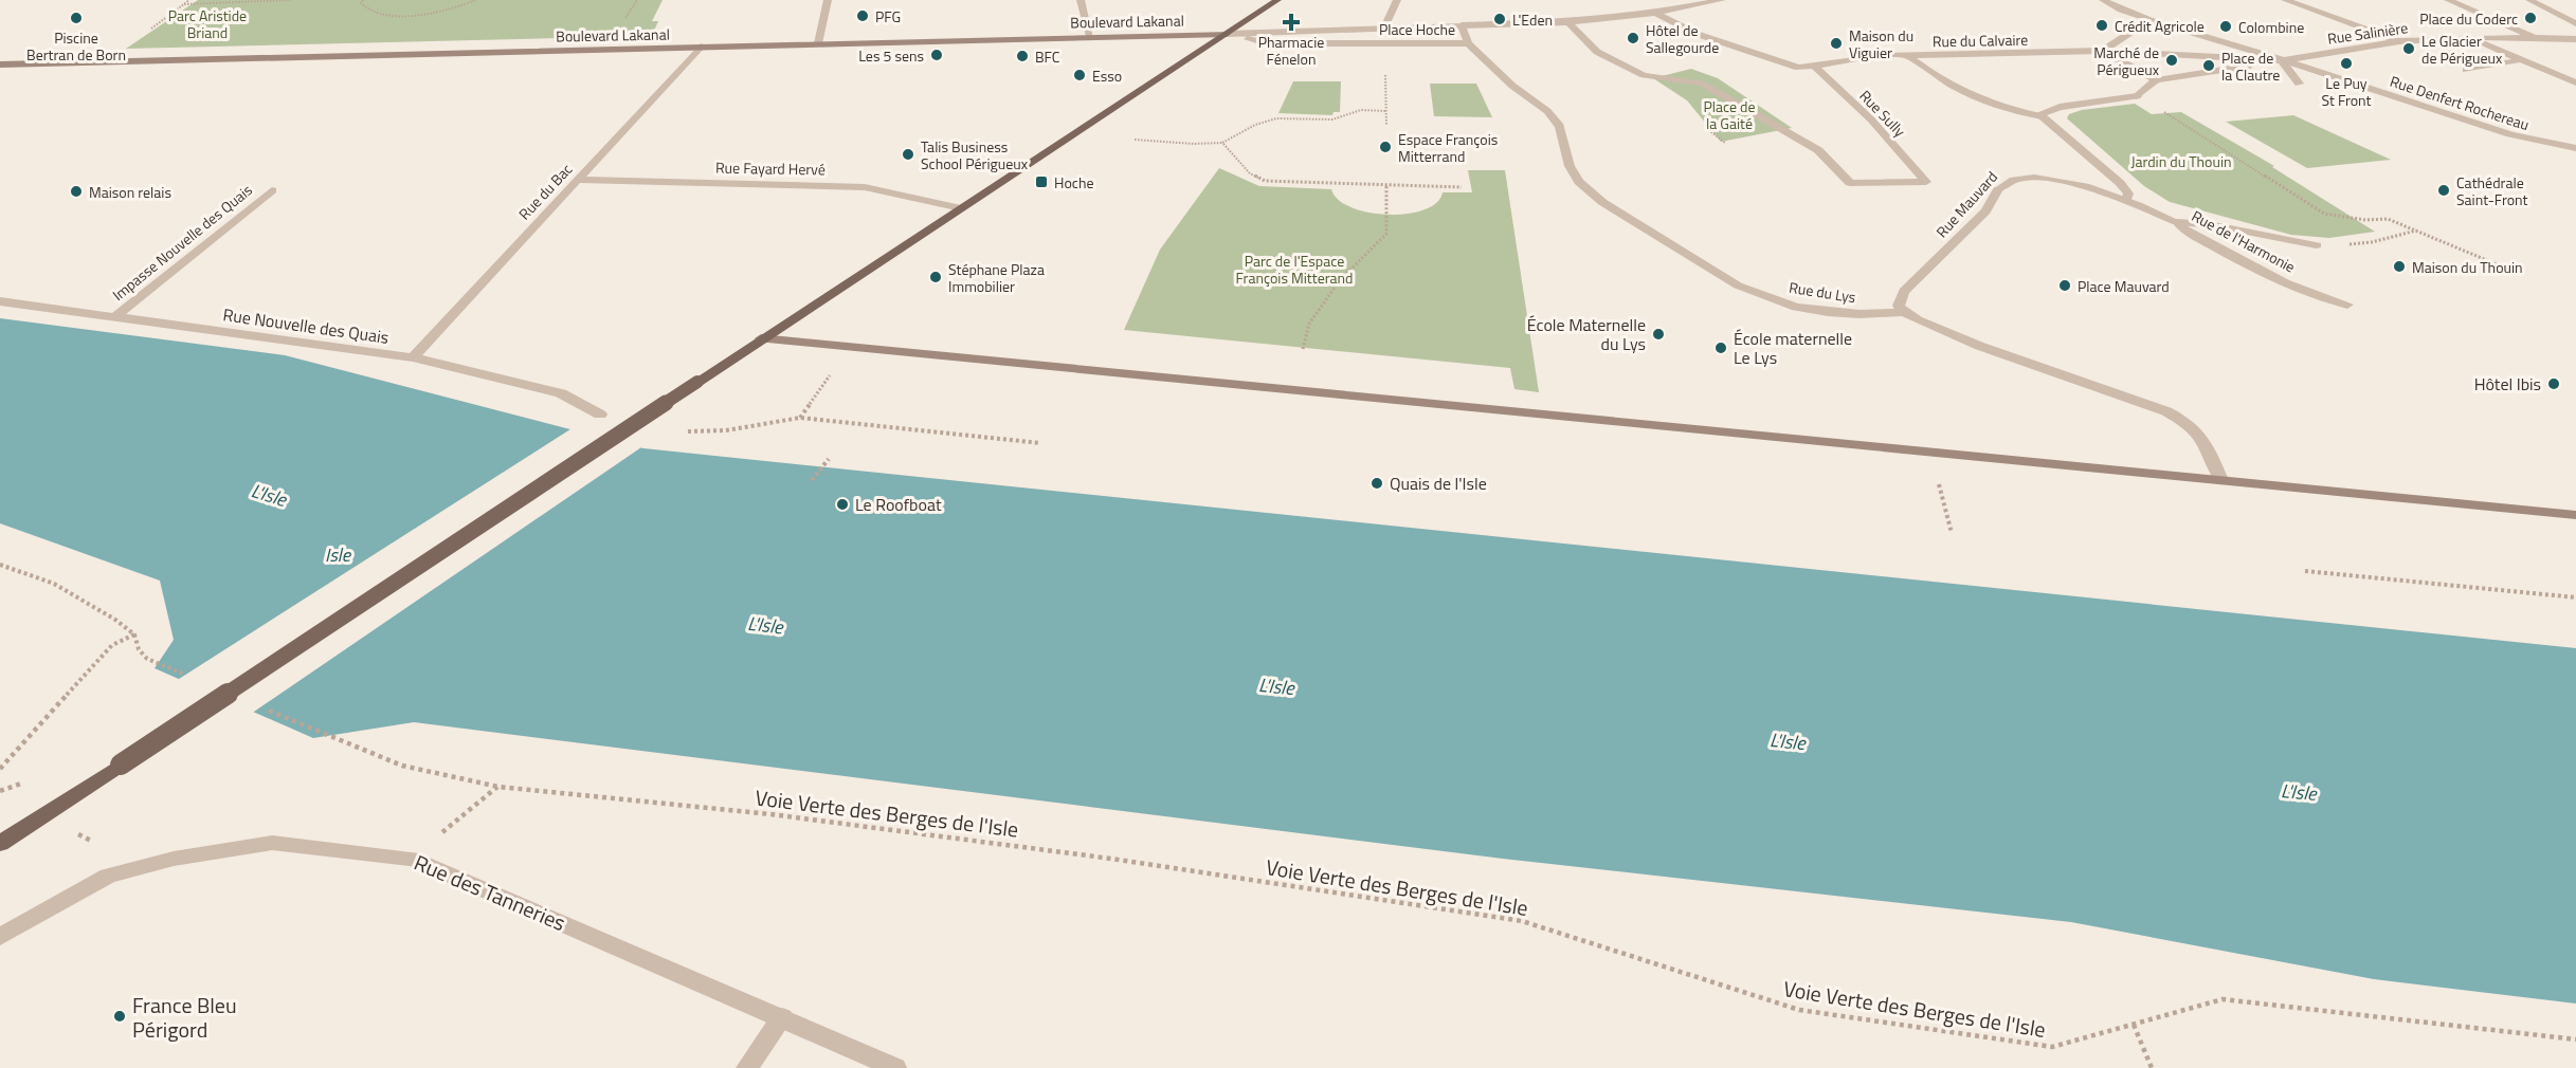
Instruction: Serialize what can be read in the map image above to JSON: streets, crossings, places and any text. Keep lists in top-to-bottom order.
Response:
{
  "streets": {
    "main road": ["Boulevard Lakanal"],
    "street": [
      "Place Hoche",
      "Rue Salinière",
      "Rue du Calvaire",
      "Rue Denfert Rochereau",
      "Rue Sully",
      "Rue Fayard Hervé",
      "Rue du Bac",
      "Rue Mauvard",
      "Rue de l'Harmonie",
      "Impasse Nouvelle des Quais",
      "Rue du Lys",
      "Rue Nouvelle des Quais",
      "Rue des Tanneries"
    ],
    "path": ["Voie Verte des Berges de l'Isle"]
  },
  "crossings": [
    ["Boulevard Lakanal", "Place Hoche"],
    ["Boulevard Lakanal", "Rue du Bac"],
    ["Place Hoche", "Rue du Lys"],
    ["Rue Salinière", "Rue du Calvaire"],
    ["Rue Salinière", "Rue Denfert Rochereau"],
    ["Rue du Calvaire", "Rue Denfert Rochereau"],
    ["Rue du Calvaire", "Rue Sully"],
    ["Rue Fayard Hervé", "Rue du Bac"],
    ["Rue du Bac", "Rue Nouvelle des Quais"],
    ["Rue Mauvard", "Rue de l'Harmonie"],
    ["Rue Mauvard", "Rue du Lys"],
    ["Impasse Nouvelle des Quais", "Rue Nouvelle des Quais"]
  ],
  "water": ["L'Isle", "Isle"],
  "parks": [
    "Parc Aristide Briand",
    "Place de la Gaité",
    "Jardin du Thouin",
    "Parc de l'Espace François Mitterand"
  ],
  "places": {
    "other": [
      "PFG",
      "Piscine Bertran de Born",
      "Place du Coderc",
      "L'Eden",
      "Crédit Agricole",
      "Colombine",
      "Hôtel de Sallegourde",
      "Maison du Viguier",
      "Le Glacier de Périgueux",
      "Les 5 sens",
      "BFC",
      "Marché de Périgueux",
      "Le Puy St Front",
      "Place de la Clautre",
      "Esso",
      "Espace François Mitterrand",
      "Talis Business School Périgueux",
      "Cathédrale Saint-Front",
      "Maison relais",
      "Maison du Thouin",
      "Stéphane Plaza Immobilier",
      "Place Mauvard",
      "École Maternelle du Lys",
      "École maternelle Le Lys",
      "Hôtel Ibis",
      "Quais de l'Isle",
      "Le Roofboat",
      "France Bleu Périgord"
    ],
    "health": ["Pharmacie Fénelon"],
    "transit": ["Hoche"]
  }
}
